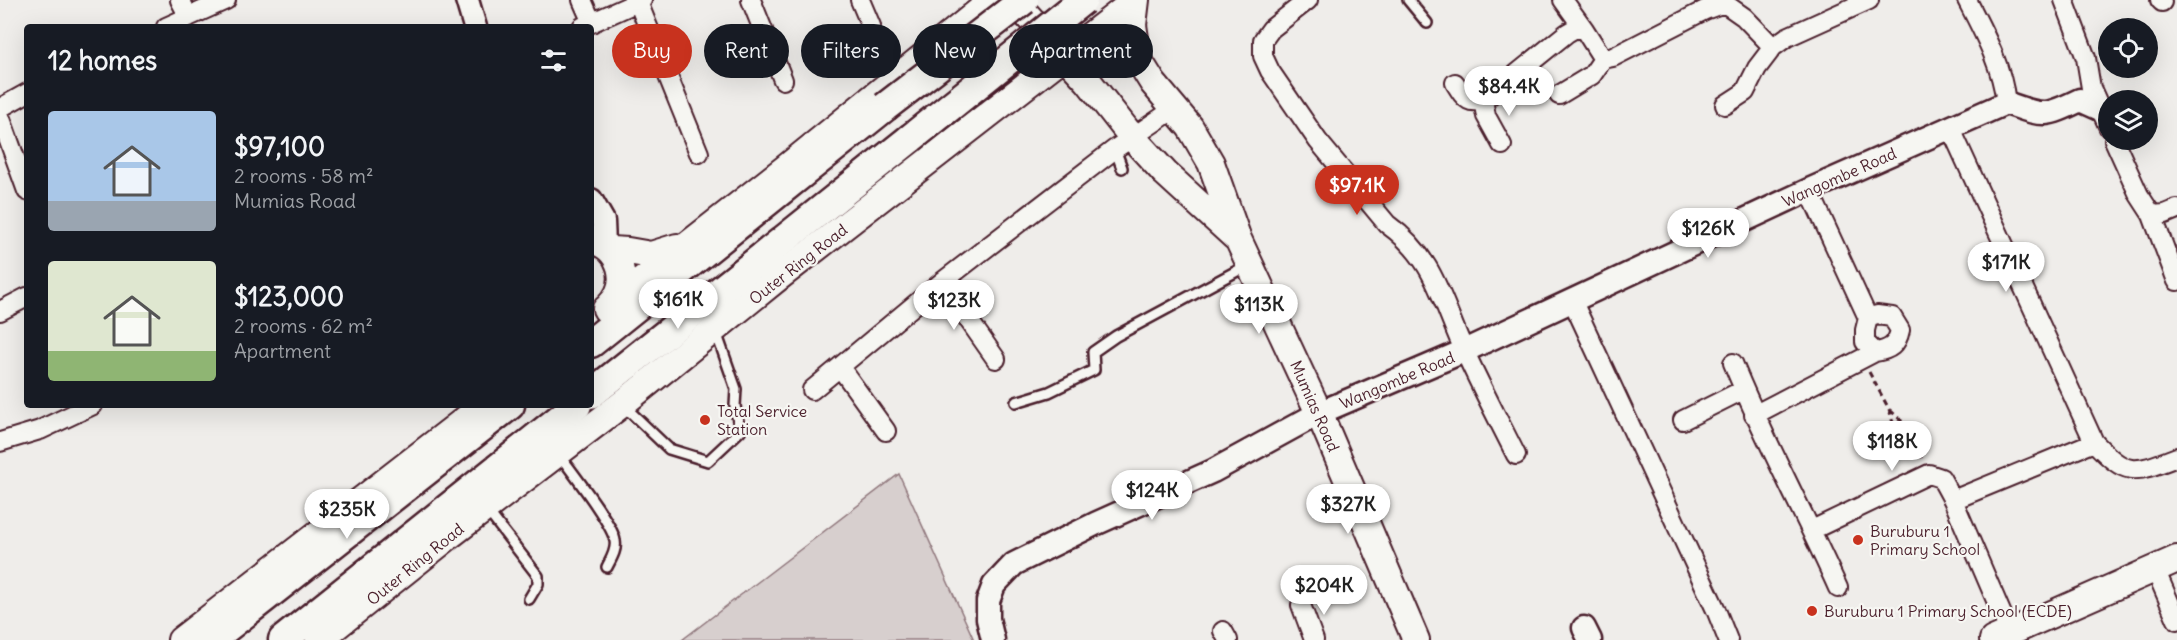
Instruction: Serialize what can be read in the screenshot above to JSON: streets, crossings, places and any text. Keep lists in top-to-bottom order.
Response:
{
  "streets": {
    "main road": ["Outer Ring Road", "Mumias Road"],
    "street": ["Wangombe Road"]
  },
  "crossings": [
    ["Wangombe Road", "Mumias Road"],
    ["Outer Ring Road", "Mumias Road"]
  ],
  "places": ["Total Service Station", "Buruburu 1 Primary School", "Buruburu 1 Primary School (ECDE)"],
  "page": {
    "chip": [
      "Buy",
      "Rent",
      "Filters",
      "New",
      "Apartment"
    ],
    "heading": "12 homes",
    "price": [
      "$84.4K",
      "$97.1K",
      "$126K",
      "$171K",
      "$161K",
      "$123K",
      "$113K",
      "$118K",
      "$124K",
      "$327K",
      "$235K",
      "$204K"
    ],
    "list": [
      {
        "name": "$97,100",
        "note": "2 rooms · 58 m² · Mumias Road"
      },
      {
        "name": "$123,000",
        "note": "2 rooms · 62 m² · Apartment"
      }
    ]
  }
}
